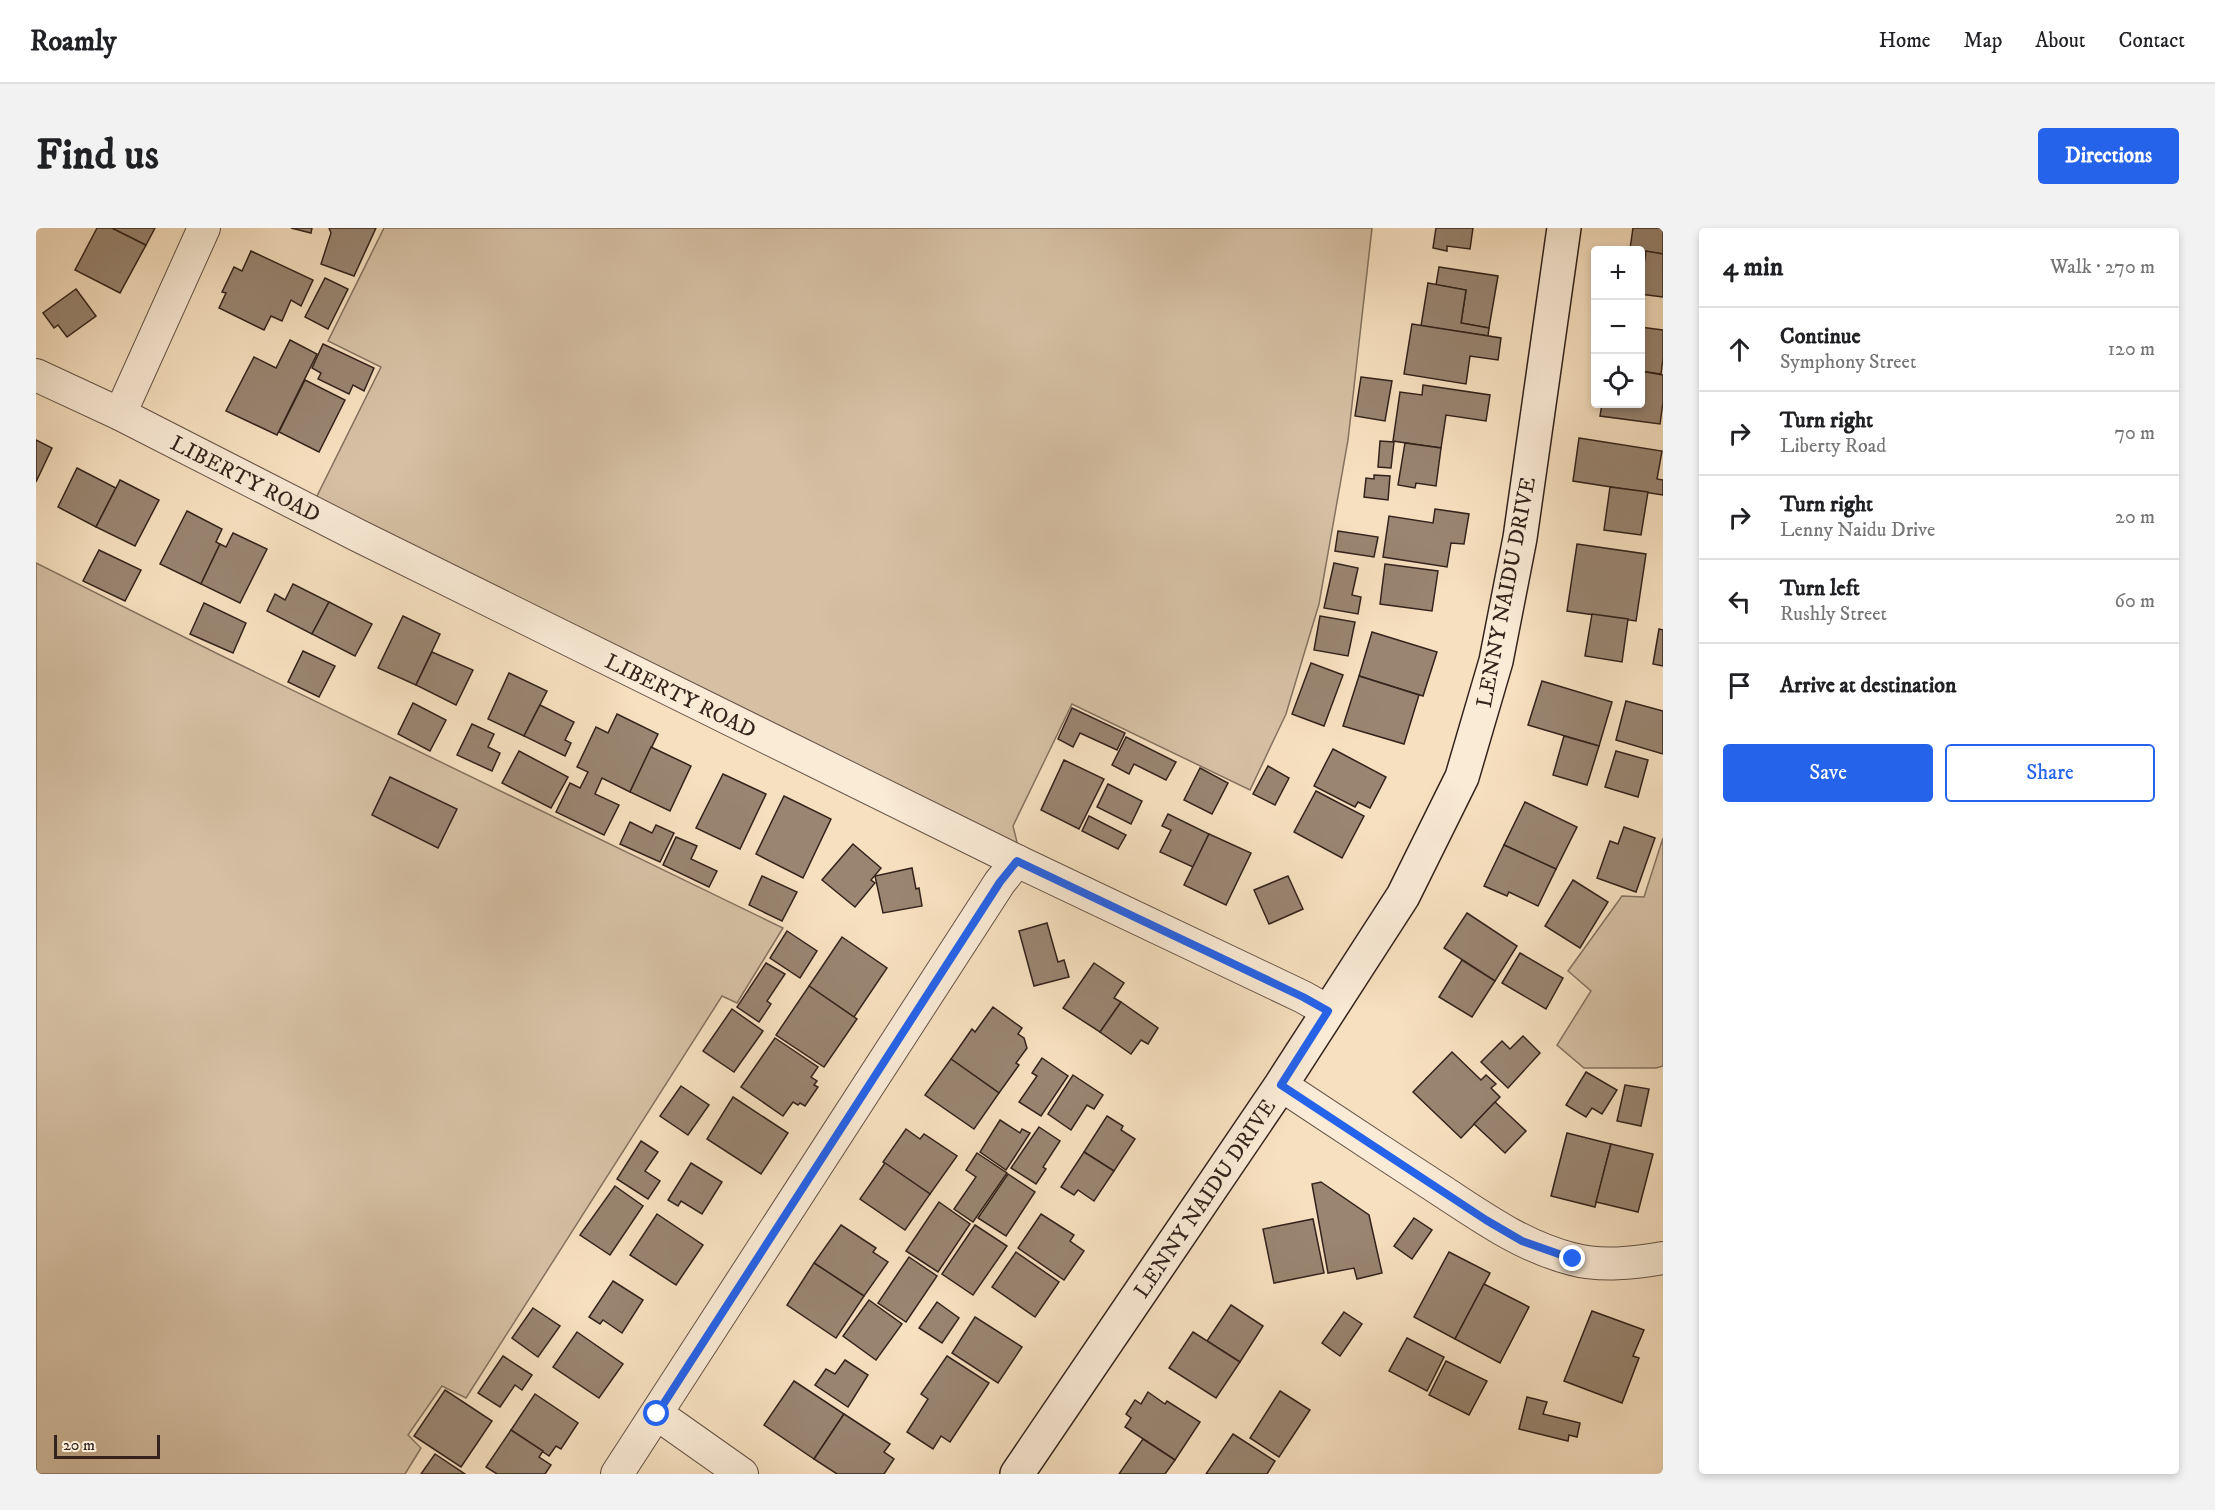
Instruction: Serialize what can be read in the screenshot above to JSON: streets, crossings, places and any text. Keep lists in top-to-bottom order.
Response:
{
  "streets": {
    "street": ["LIBERTY ROAD", "LENNY NAIDU DRIVE"]
  },
  "crossings": [
    ["LIBERTY ROAD", "LENNY NAIDU DRIVE"]
  ],
  "scale_bar": "20 m",
  "page": {
    "header": "Roamly",
    "nav": [
      "Home",
      "Map",
      "About",
      "Contact"
    ],
    "buttons": [
      "Directions",
      ["Save", "Share"]
    ],
    "title": "Find us",
    "heading": ["4 min", "Walk · 270 m"],
    "map_buttons": ["+", "−"],
    "list": [
      ["Continue", "Symphony Street", "120 m"],
      ["Turn right", "Liberty Road", "70 m"],
      ["Turn right", "Lenny Naidu Drive", "20 m"],
      ["Turn left", "Rushly Street", "60 m"],
      "Arrive at destination"
    ],
    "scale": "20 m"
  }
}
